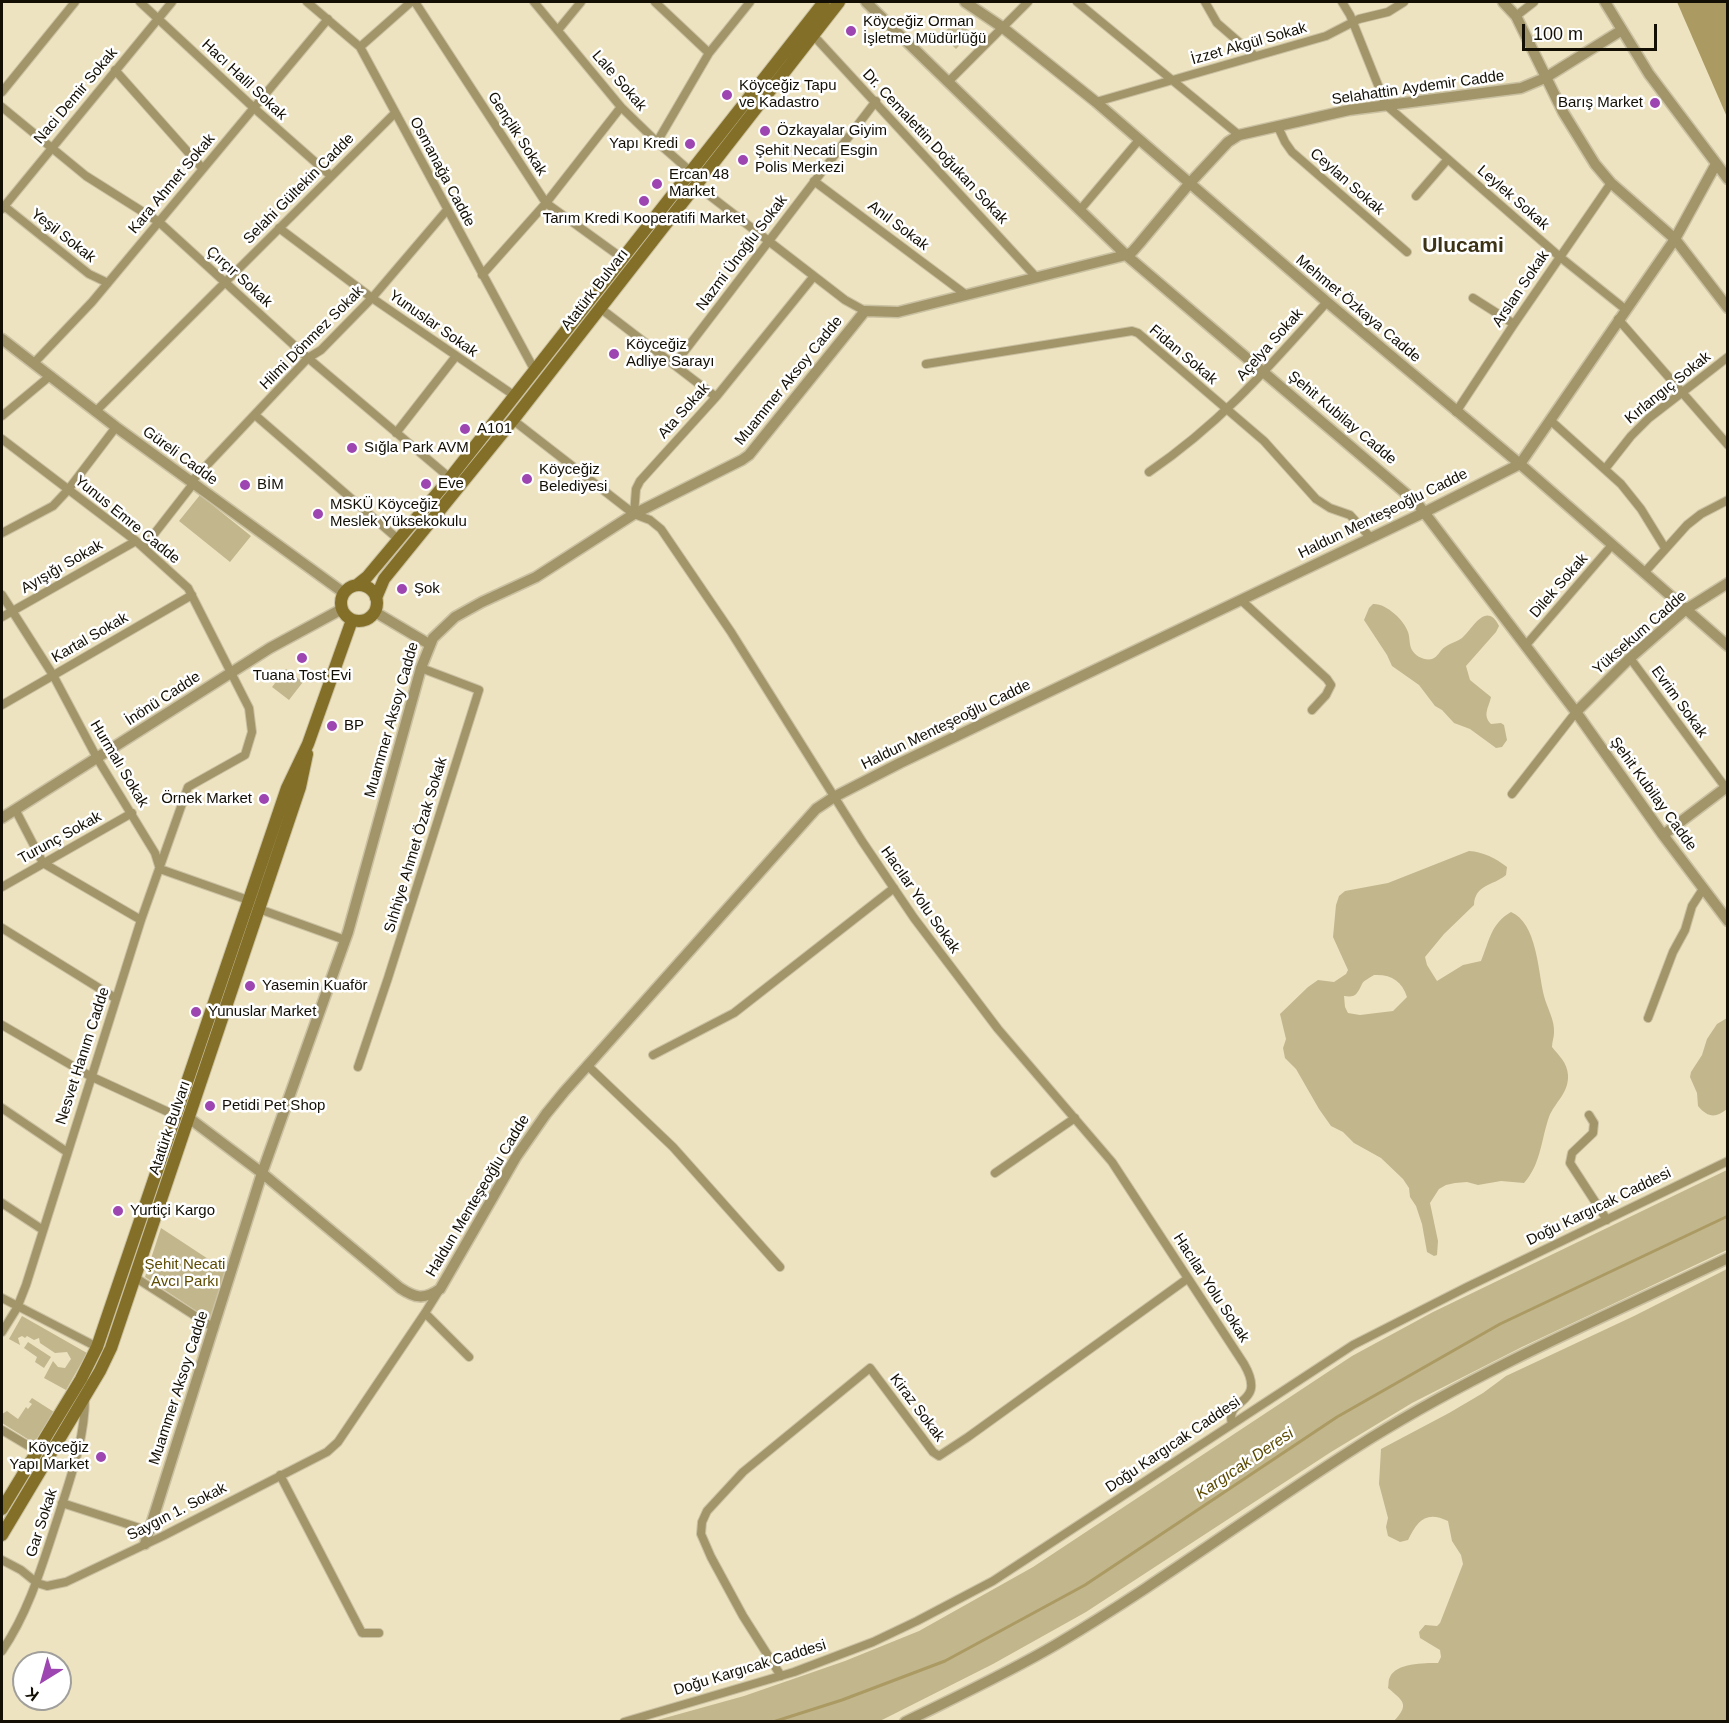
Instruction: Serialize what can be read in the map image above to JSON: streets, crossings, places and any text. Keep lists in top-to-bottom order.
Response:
{
  "streets": {
    "main road": ["Atatürk Bulvarı"],
    "street": [
      "İzzet Akgül Sokak",
      "Hacı Halil Sokak",
      "Lale Sokak",
      "Selahattin Aydemir Cadde",
      "Naci Demir Sokak",
      "Gençlik Sokak",
      "Dr. Cemalettin Doğukan Sokak",
      "Osmanağa Cadde",
      "Ceylan Sokak",
      "Kara Ahmet Sokak",
      "Selahi Gültekin Cadde",
      "Leylek Sokak",
      "Anıl Sokak",
      "Yeşil Sokak",
      "Nazmi Ünoğlu Sokak",
      "Çırçır Sokak",
      "Arslan Sokak",
      "Mehmet Özkaya Cadde",
      "Yunuslar Sokak",
      "Hilmi Dönmez Sokak",
      "Açelya Sokak",
      "Fidan Sokak",
      "Muammer Aksoy Cadde",
      "Kırlangıç Sokak",
      "Ata Sokak",
      "Şehit Kubilay Cadde",
      "Güreli Cadde",
      "Haldun Menteşeoğlu Cadde",
      "Yunus Emre Cadde",
      "Ayışığı Sokak",
      "Dilek Sokak",
      "Yüksekum Cadde",
      "Kartal Sokak",
      "İnönü Cadde",
      "Evrim Sokak",
      "Hurmalı Sokak",
      "Turunç Sokak",
      "Sıhhiye Ahmet Özak Sokak",
      "Hacılar Yolu Sokak",
      "Nesvet Hanım Cadde",
      "Doğu Kargıcak Caddesi",
      "Kiraz Sokak",
      "Saygın 1. Sokak",
      "Gar Sokak"
    ]
  },
  "crossings": [
    ["İzzet Akgül Sokak", "Mehmet Özkaya Cadde"],
    ["Hacı Halil Sokak", "Naci Demir Sokak"],
    ["Hacı Halil Sokak", "Kara Ahmet Sokak"],
    ["Hacı Halil Sokak", "Selahi Gültekin Cadde"],
    ["Lale Sokak", "Atatürk Bulvarı"],
    ["Selahattin Aydemir Cadde", "Ceylan Sokak"],
    ["Selahattin Aydemir Cadde", "Leylek Sokak"],
    ["Selahattin Aydemir Cadde", "Mehmet Özkaya Cadde"],
    ["Naci Demir Sokak", "Yeşil Sokak"],
    ["Naci Demir Sokak", "Çırçır Sokak"],
    ["Gençlik Sokak", "Atatürk Bulvarı"],
    ["Dr. Cemalettin Doğukan Sokak", "Nazmi Ünoğlu Sokak"],
    ["Dr. Cemalettin Doğukan Sokak", "Atatürk Bulvarı"],
    ["Osmanağa Cadde", "Kara Ahmet Sokak"],
    ["Osmanağa Cadde", "Selahi Gültekin Cadde"],
    ["Osmanağa Cadde", "Atatürk Bulvarı"],
    ["Osmanağa Cadde", "Hilmi Dönmez Sokak"],
    ["Kara Ahmet Sokak", "Yeşil Sokak"],
    ["Kara Ahmet Sokak", "Çırçır Sokak"],
    ["Kara Ahmet Sokak", "Güreli Cadde"],
    ["Selahi Gültekin Cadde", "Çırçır Sokak"],
    ["Selahi Gültekin Cadde", "Yunuslar Sokak"],
    ["Selahi Gültekin Cadde", "Güreli Cadde"],
    ["Leylek Sokak", "Arslan Sokak"],
    ["Leylek Sokak", "Haldun Menteşeoğlu Cadde"],
    ["Anıl Sokak", "Nazmi Ünoğlu Sokak"],
    ["Çırçır Sokak", "Atatürk Bulvarı"],
    ["Çırçır Sokak", "Hilmi Dönmez Sokak"],
    ["Arslan Sokak", "Mehmet Özkaya Cadde"],
    ["Atatürk Bulvarı", "Yunuslar Sokak"],
    ["Atatürk Bulvarı", "Güreli Cadde"],
    ["Atatürk Bulvarı", "Haldun Menteşeoğlu Cadde"],
    ["Atatürk Bulvarı", "İnönü Cadde"],
    ["Atatürk Bulvarı", "Hacılar Yolu Sokak"],
    ["Atatürk Bulvarı", "Gar Sokak"],
    ["Mehmet Özkaya Cadde", "Açelya Sokak"],
    ["Mehmet Özkaya Cadde", "Haldun Menteşeoğlu Cadde"],
    ["Mehmet Özkaya Cadde", "Dilek Sokak"],
    ["Mehmet Özkaya Cadde", "Yüksekum Cadde"],
    ["Yunuslar Sokak", "Hilmi Dönmez Sokak"],
    ["Hilmi Dönmez Sokak", "Güreli Cadde"],
    ["Açelya Sokak", "Fidan Sokak"],
    ["Açelya Sokak", "Şehit Kubilay Cadde"],
    ["Fidan Sokak", "Haldun Menteşeoğlu Cadde"],
    ["Muammer Aksoy Cadde", "Ata Sokak"],
    ["Muammer Aksoy Cadde", "Haldun Menteşeoğlu Cadde"],
    ["Muammer Aksoy Cadde", "Sıhhiye Ahmet Özak Sokak"],
    ["Muammer Aksoy Cadde", "Hacılar Yolu Sokak"],
    ["Muammer Aksoy Cadde", "Saygın 1. Sokak"],
    ["Ata Sokak", "Hacılar Yolu Sokak"],
    ["Şehit Kubilay Cadde", "Haldun Menteşeoğlu Cadde"],
    ["Şehit Kubilay Cadde", "Dilek Sokak"],
    ["Şehit Kubilay Cadde", "Yüksekum Cadde"],
    ["Güreli Cadde", "İnönü Cadde"],
    ["Haldun Menteşeoğlu Cadde", "Hacılar Yolu Sokak"],
    ["Yunus Emre Cadde", "Ayışığı Sokak"],
    ["Yunus Emre Cadde", "Kartal Sokak"],
    ["Yunus Emre Cadde", "İnönü Cadde"],
    ["Yunus Emre Cadde", "Nesvet Hanım Cadde"],
    ["Ayışığı Sokak", "Hurmalı Sokak"],
    ["Yüksekum Cadde", "Evrim Sokak"],
    ["Kartal Sokak", "Hurmalı Sokak"],
    ["İnönü Cadde", "Hurmalı Sokak"],
    ["Hurmalı Sokak", "Turunç Sokak"],
    ["Hurmalı Sokak", "Nesvet Hanım Cadde"],
    ["Hacılar Yolu Sokak", "Doğu Kargıcak Caddesi"],
    ["Hacılar Yolu Sokak", "Kiraz Sokak"],
    ["Doğu Kargıcak Caddesi", "Kiraz Sokak"],
    ["Saygın 1. Sokak", "Gar Sokak"]
  ],
  "districts": ["Ulucami"],
  "water": ["Kargıcak Deresi"],
  "parks": ["Şehit Necati Avcı Parkı"],
  "places": [
    "Köyceğiz Orman İşletme Müdürlüğü",
    "Köyceğiz Tapu ve Kadastro",
    "Barış Market",
    "Özkayalar Giyim",
    "Yapı Kredi",
    "Şehit Necati Esgin Polis Merkezi",
    "Ercan 48 Market",
    "Tarım Kredi Kooperatifi Market",
    "Köyceğiz Adliye Sarayı",
    "A101",
    "Sığla Park AVM",
    "Köyceğiz Belediyesi",
    "Eve",
    "BİM",
    "MSKÜ Köyceğiz Meslek Yüksekokulu",
    "Şok",
    "Tuana Tost Evi",
    "BP",
    "Örnek Market",
    "Yasemin Kuaför",
    "Yunuslar Market",
    "Petidi Pet Shop",
    "Yurtiçi Kargo",
    "Köyceğiz Yapı Market"
  ],
  "scale_bar": "100 m",
  "north": "bottom left"
}
